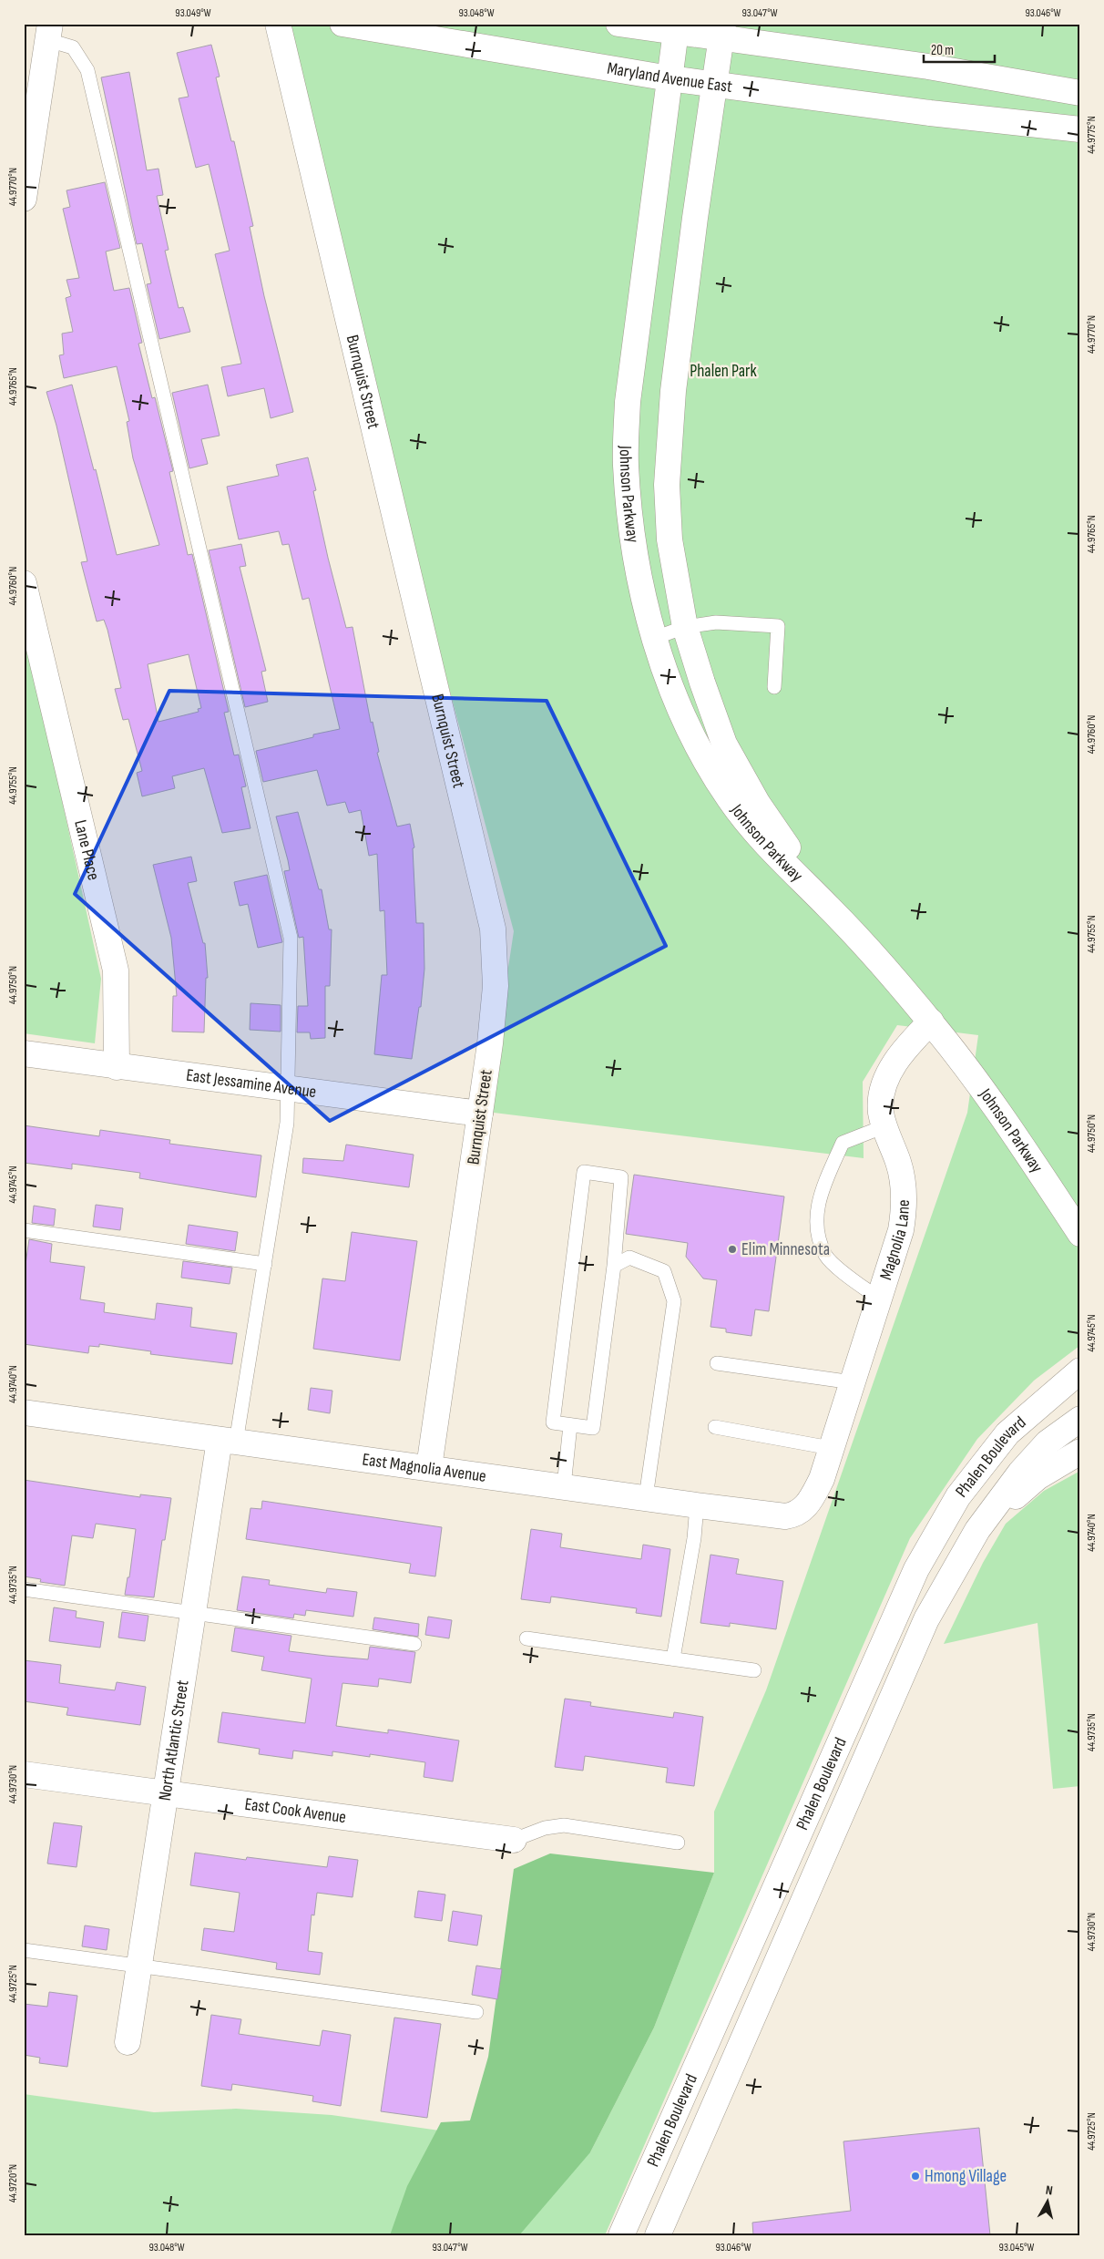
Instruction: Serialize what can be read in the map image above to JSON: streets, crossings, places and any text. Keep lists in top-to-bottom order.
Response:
{
  "streets": {
    "street": [
      "Maryland Avenue East",
      "Burnquist Street",
      "Johnson Parkway",
      "Lane Place",
      "East Jessamine Avenue",
      "Magnolia Lane",
      "Phalen Boulevard",
      "East Magnolia Avenue",
      "North Atlantic Street",
      "East Cook Avenue"
    ]
  },
  "crossings": [
    ["Maryland Avenue East", "Johnson Parkway"],
    ["Burnquist Street", "East Jessamine Avenue"],
    ["Burnquist Street", "East Magnolia Avenue"],
    ["Johnson Parkway", "Magnolia Lane"],
    ["Lane Place", "East Jessamine Avenue"],
    ["Magnolia Lane", "East Magnolia Avenue"],
    ["East Magnolia Avenue", "North Atlantic Street"],
    ["North Atlantic Street", "East Cook Avenue"]
  ],
  "parks": ["Phalen Park"],
  "places": ["Elim Minnesota", "Hmong Village"],
  "scale_bar": "20 m",
  "north": "top",
  "coordinates": [
    "93.049°W",
    "93.048°W",
    "93.047°W",
    "93.046°W",
    "44.9775°N",
    "44.9770°N",
    "44.9765°N",
    "44.9760°N",
    "44.9755°N",
    "44.9750°N",
    "44.9745°N",
    "44.9740°N",
    "44.9735°N",
    "44.9730°N",
    "44.9725°N",
    "44.9720°N",
    "93.045°W"
  ]
}
